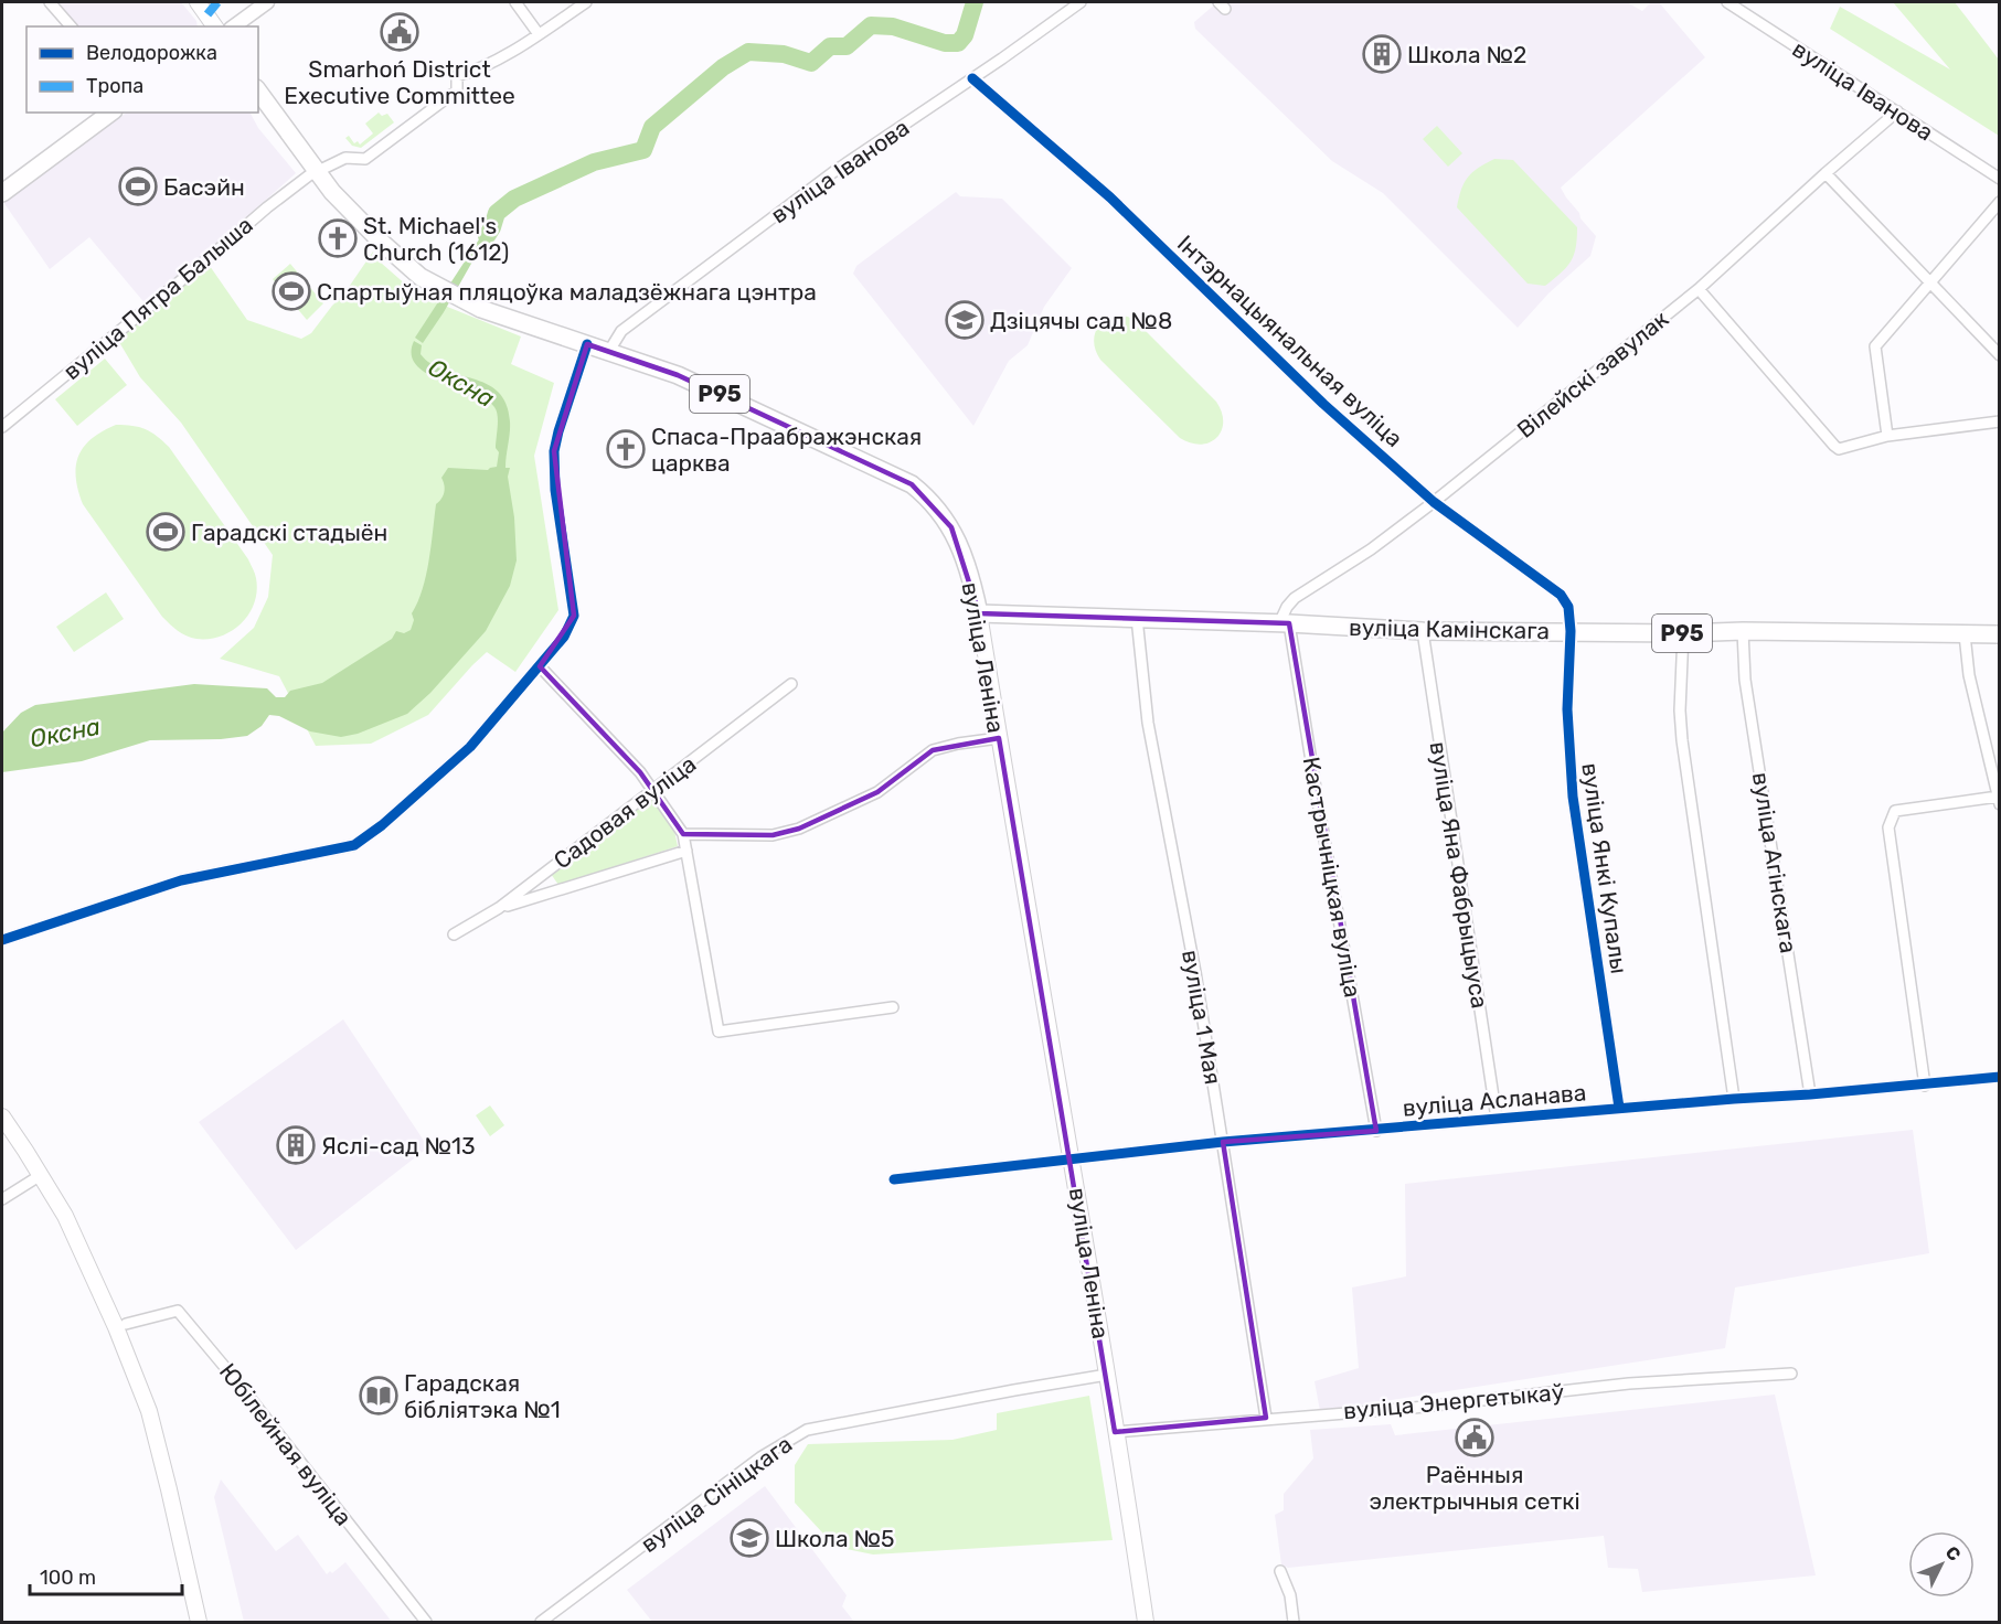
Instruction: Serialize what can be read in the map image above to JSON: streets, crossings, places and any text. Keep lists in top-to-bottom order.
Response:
{
  "streets": {
    "main road": ["Р95", "вуліца Камінскага", "вуліца Леніна"],
    "street": [
      "вуліца Іванова",
      "вуліца Пятра Балыша",
      "Інтэрнацыянальная вуліца",
      "Вілейскі завулак",
      "Садовая вуліца",
      "вуліца Агінскага",
      "вуліца Янкі Купалы",
      "вуліца Яна Фабрыцыуса",
      "Кастрычніцкая вуліца",
      "вуліца 1 Мая",
      "вуліца Асланава",
      "вуліца Энергетыкаў",
      "Юбілейная вуліца",
      "вуліца Сініцкага"
    ]
  },
  "crossings": [
    ["вуліца Іванова", "Інтэрнацыянальная вуліца"],
    ["вуліца Іванова", "Вілейскі завулак"],
    ["вуліца Іванова", "вуліца Леніна"],
    ["вуліца Пятра Балыша", "вуліца Леніна"],
    ["Інтэрнацыянальная вуліца", "Вілейскі завулак"],
    ["Інтэрнацыянальная вуліца", "вуліца Камінскага"],
    ["Інтэрнацыянальная вуліца", "вуліца Янкі Купалы"],
    ["Вілейскі завулак", "вуліца Камінскага"],
    ["Вілейскі завулак", "Кастрычніцкая вуліца"],
    ["вуліца Камінскага", "вуліца Леніна"],
    ["вуліца Камінскага", "вуліца Агінскага"],
    ["вуліца Камінскага", "вуліца Янкі Купалы"],
    ["вуліца Камінскага", "вуліца Яна Фабрыцыуса"],
    ["вуліца Камінскага", "Кастрычніцкая вуліца"],
    ["вуліца Камінскага", "вуліца 1 Мая"],
    ["вуліца Леніна", "вуліца Асланава"],
    ["вуліца Леніна", "вуліца Энергетыкаў"],
    ["вуліца Леніна", "вуліца Сініцкага"],
    ["вуліца Агінскага", "вуліца Асланава"],
    ["вуліца Янкі Купалы", "вуліца Асланава"],
    ["вуліца Яна Фабрыцыуса", "вуліца Асланава"],
    ["Кастрычніцкая вуліца", "вуліца Асланава"],
    ["вуліца 1 Мая", "вуліца Асланава"],
    ["вуліца 1 Мая", "вуліца Энергетыкаў"]
  ],
  "water": ["Оксна"],
  "places": {
    "public building": ["Smarhoń District Executive Committee", "Раённыя электрычныя сеткі"],
    "building": ["Школа №2", "Яслі-сад №13"],
    "sports": ["Басэйн", "Спартыўная пляцоўка маладзёжнага цэнтра", "Гарадскі стадыён"],
    "church": ["St. Michael's Church (1612)", "Спаса-Праабражэнская царква"],
    "school or university": ["Дзіцячы сад №8", "Школа №5"],
    "library": ["Гарадская бібліятэка №1"]
  },
  "legend": ["Велодорожка", "Тропа"],
  "scale_bar": "100 m",
  "north": "top right"
}
